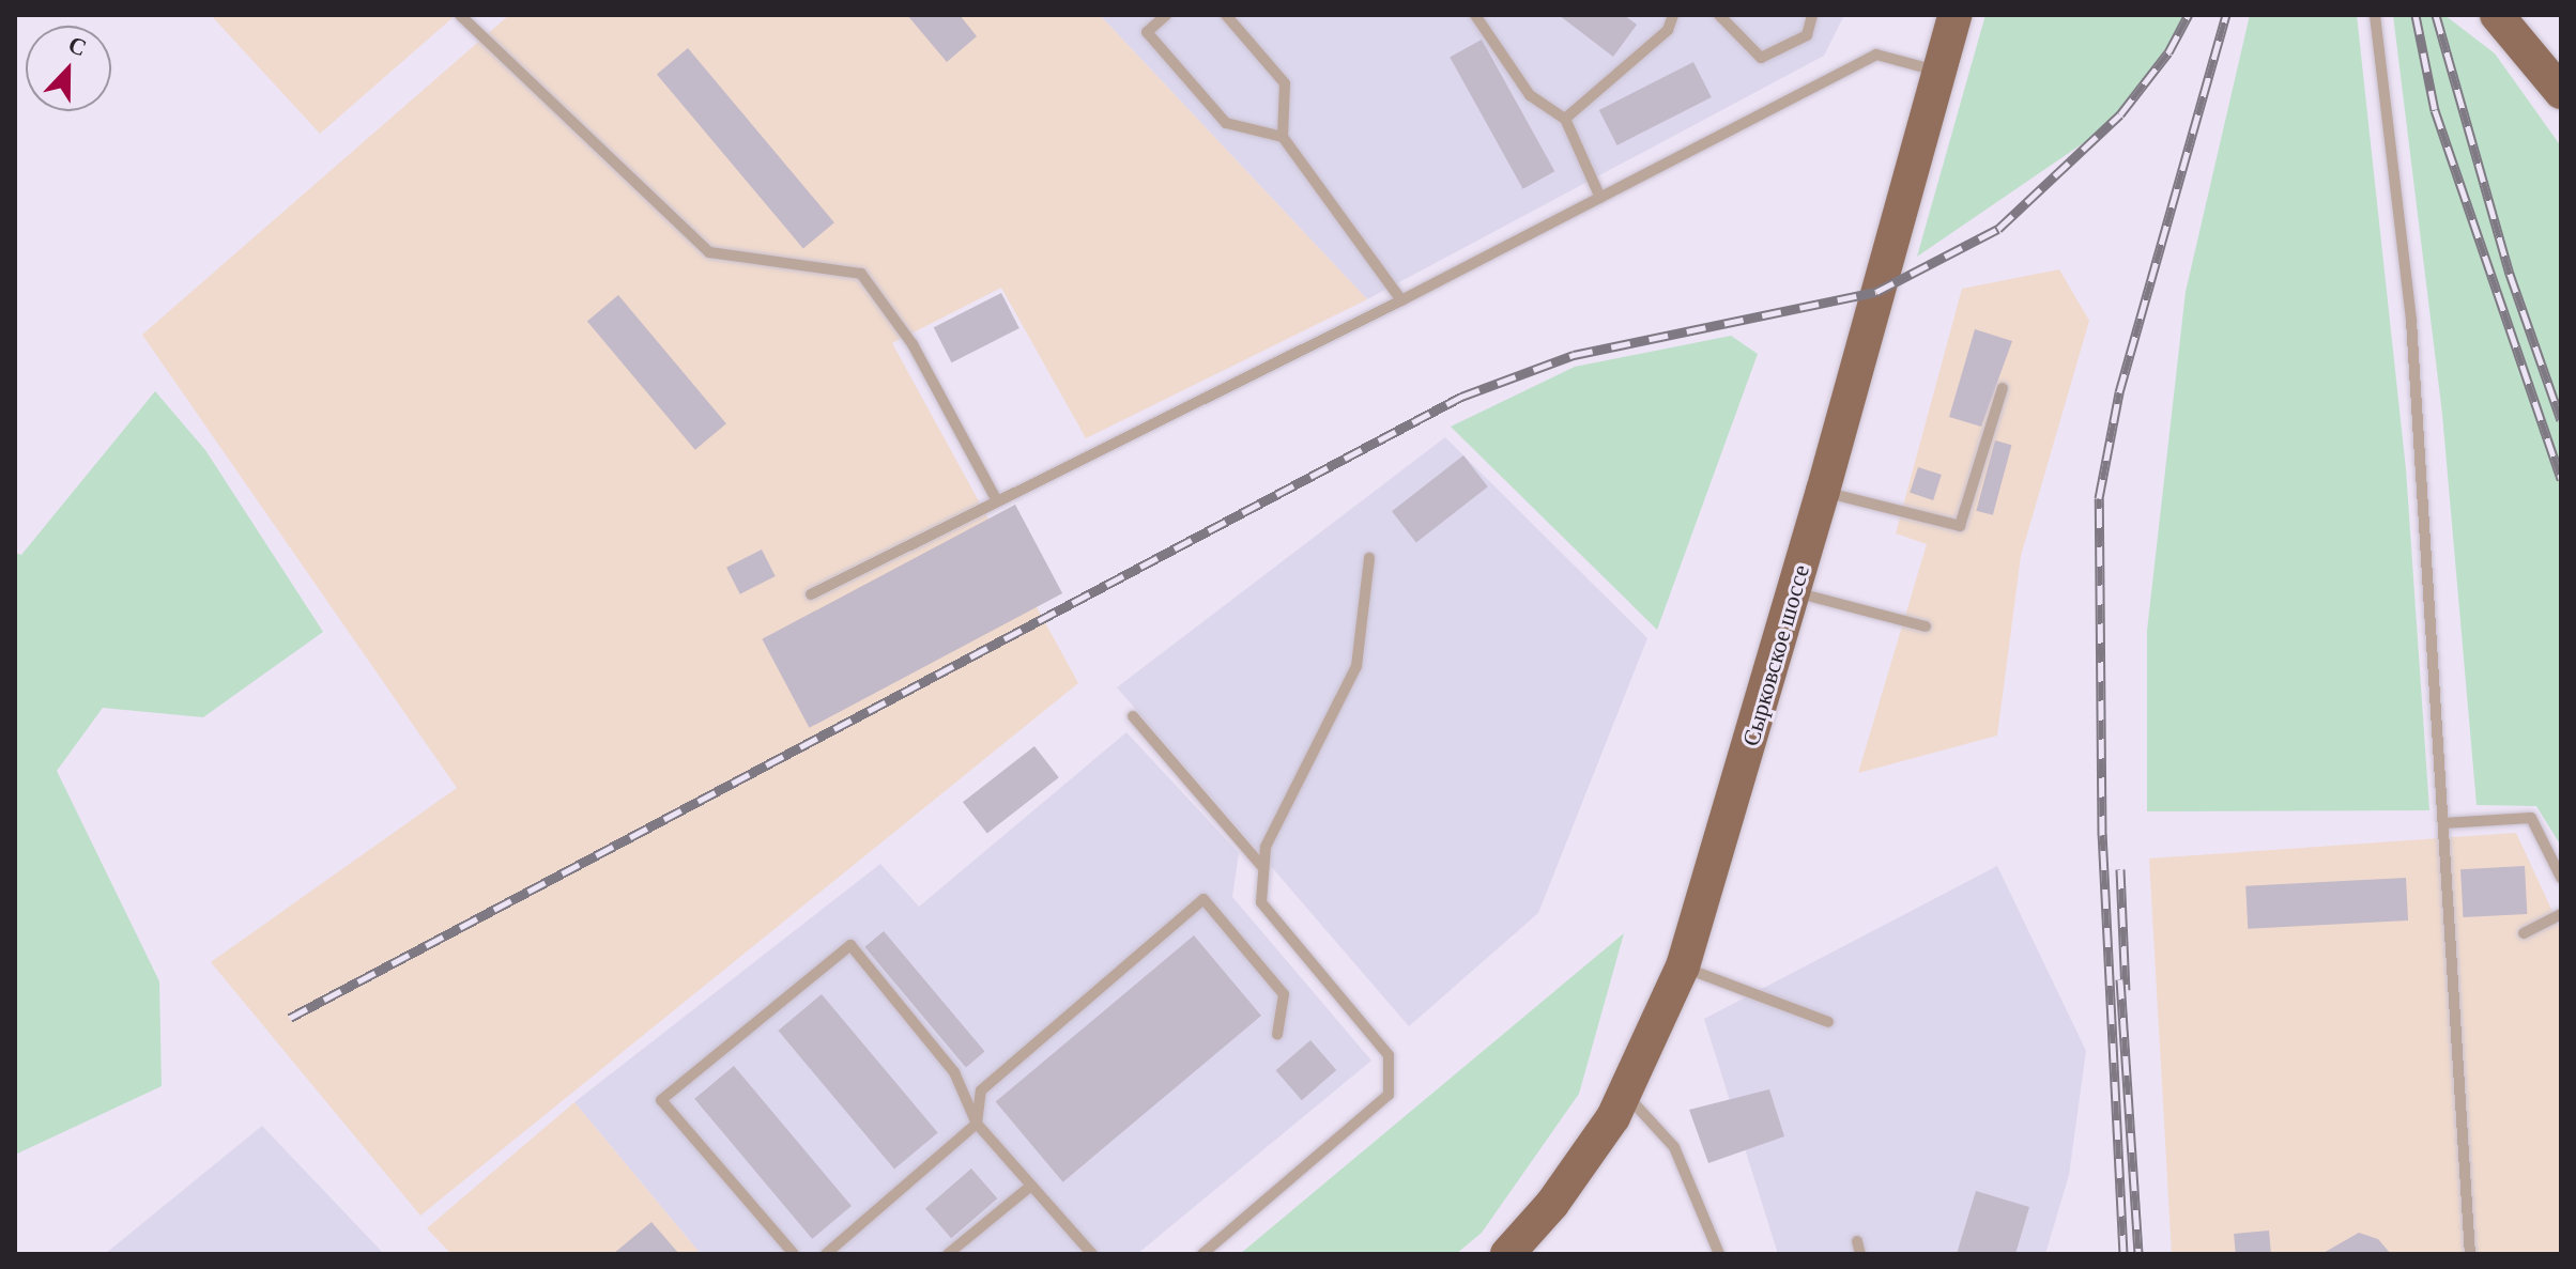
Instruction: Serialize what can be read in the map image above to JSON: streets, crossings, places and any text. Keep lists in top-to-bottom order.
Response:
{
  "streets": {
    "main road": ["Сырковское шоссе"]
  },
  "north": "top"
}
